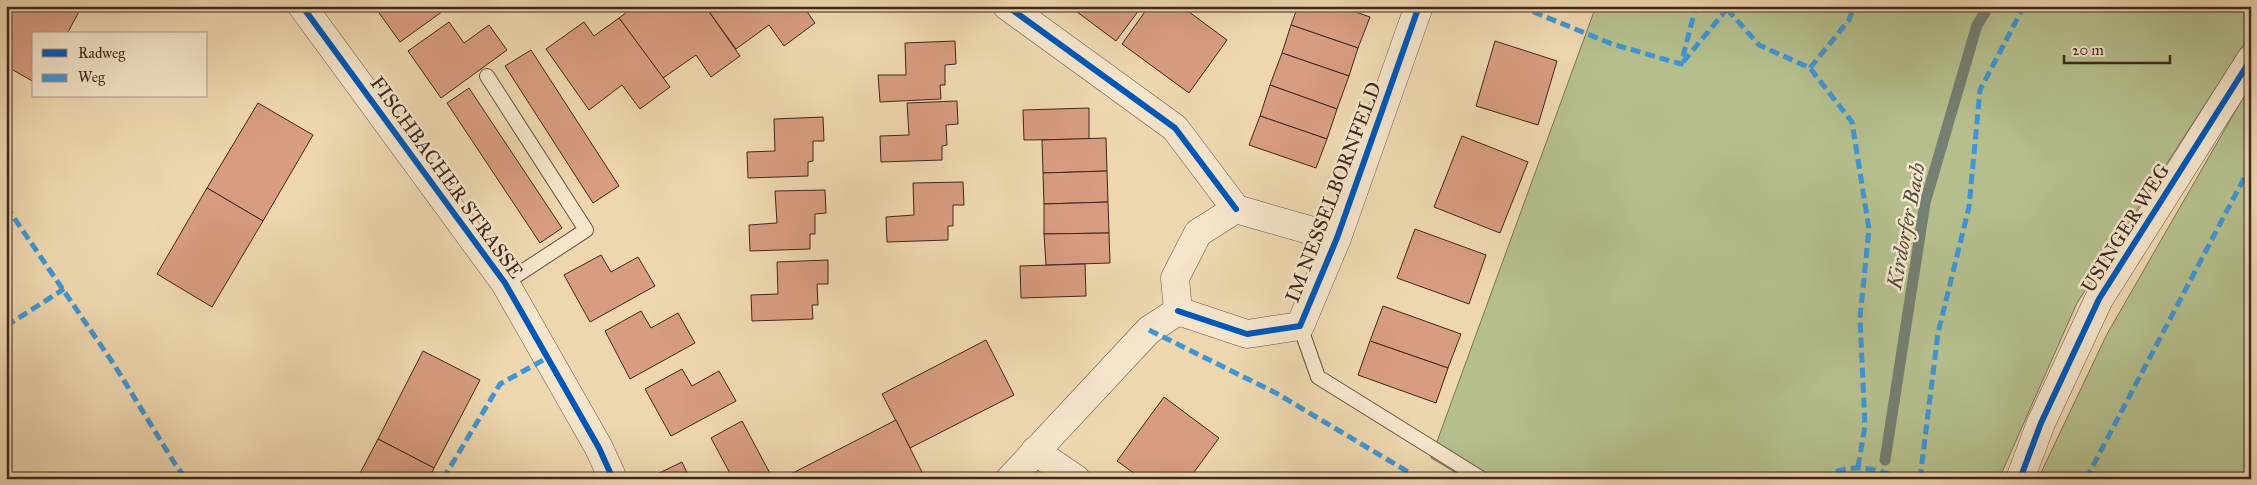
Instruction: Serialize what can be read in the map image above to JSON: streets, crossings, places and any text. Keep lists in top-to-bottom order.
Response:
{
  "streets": {
    "street": ["FISCHBACHER STRASSE", "IM NESSELBORNFELD", "USINGER WEG"]
  },
  "water": ["Kirdorfer Bach"],
  "legend": ["Radweg", "Weg"],
  "scale_bar": "20 m"
}
